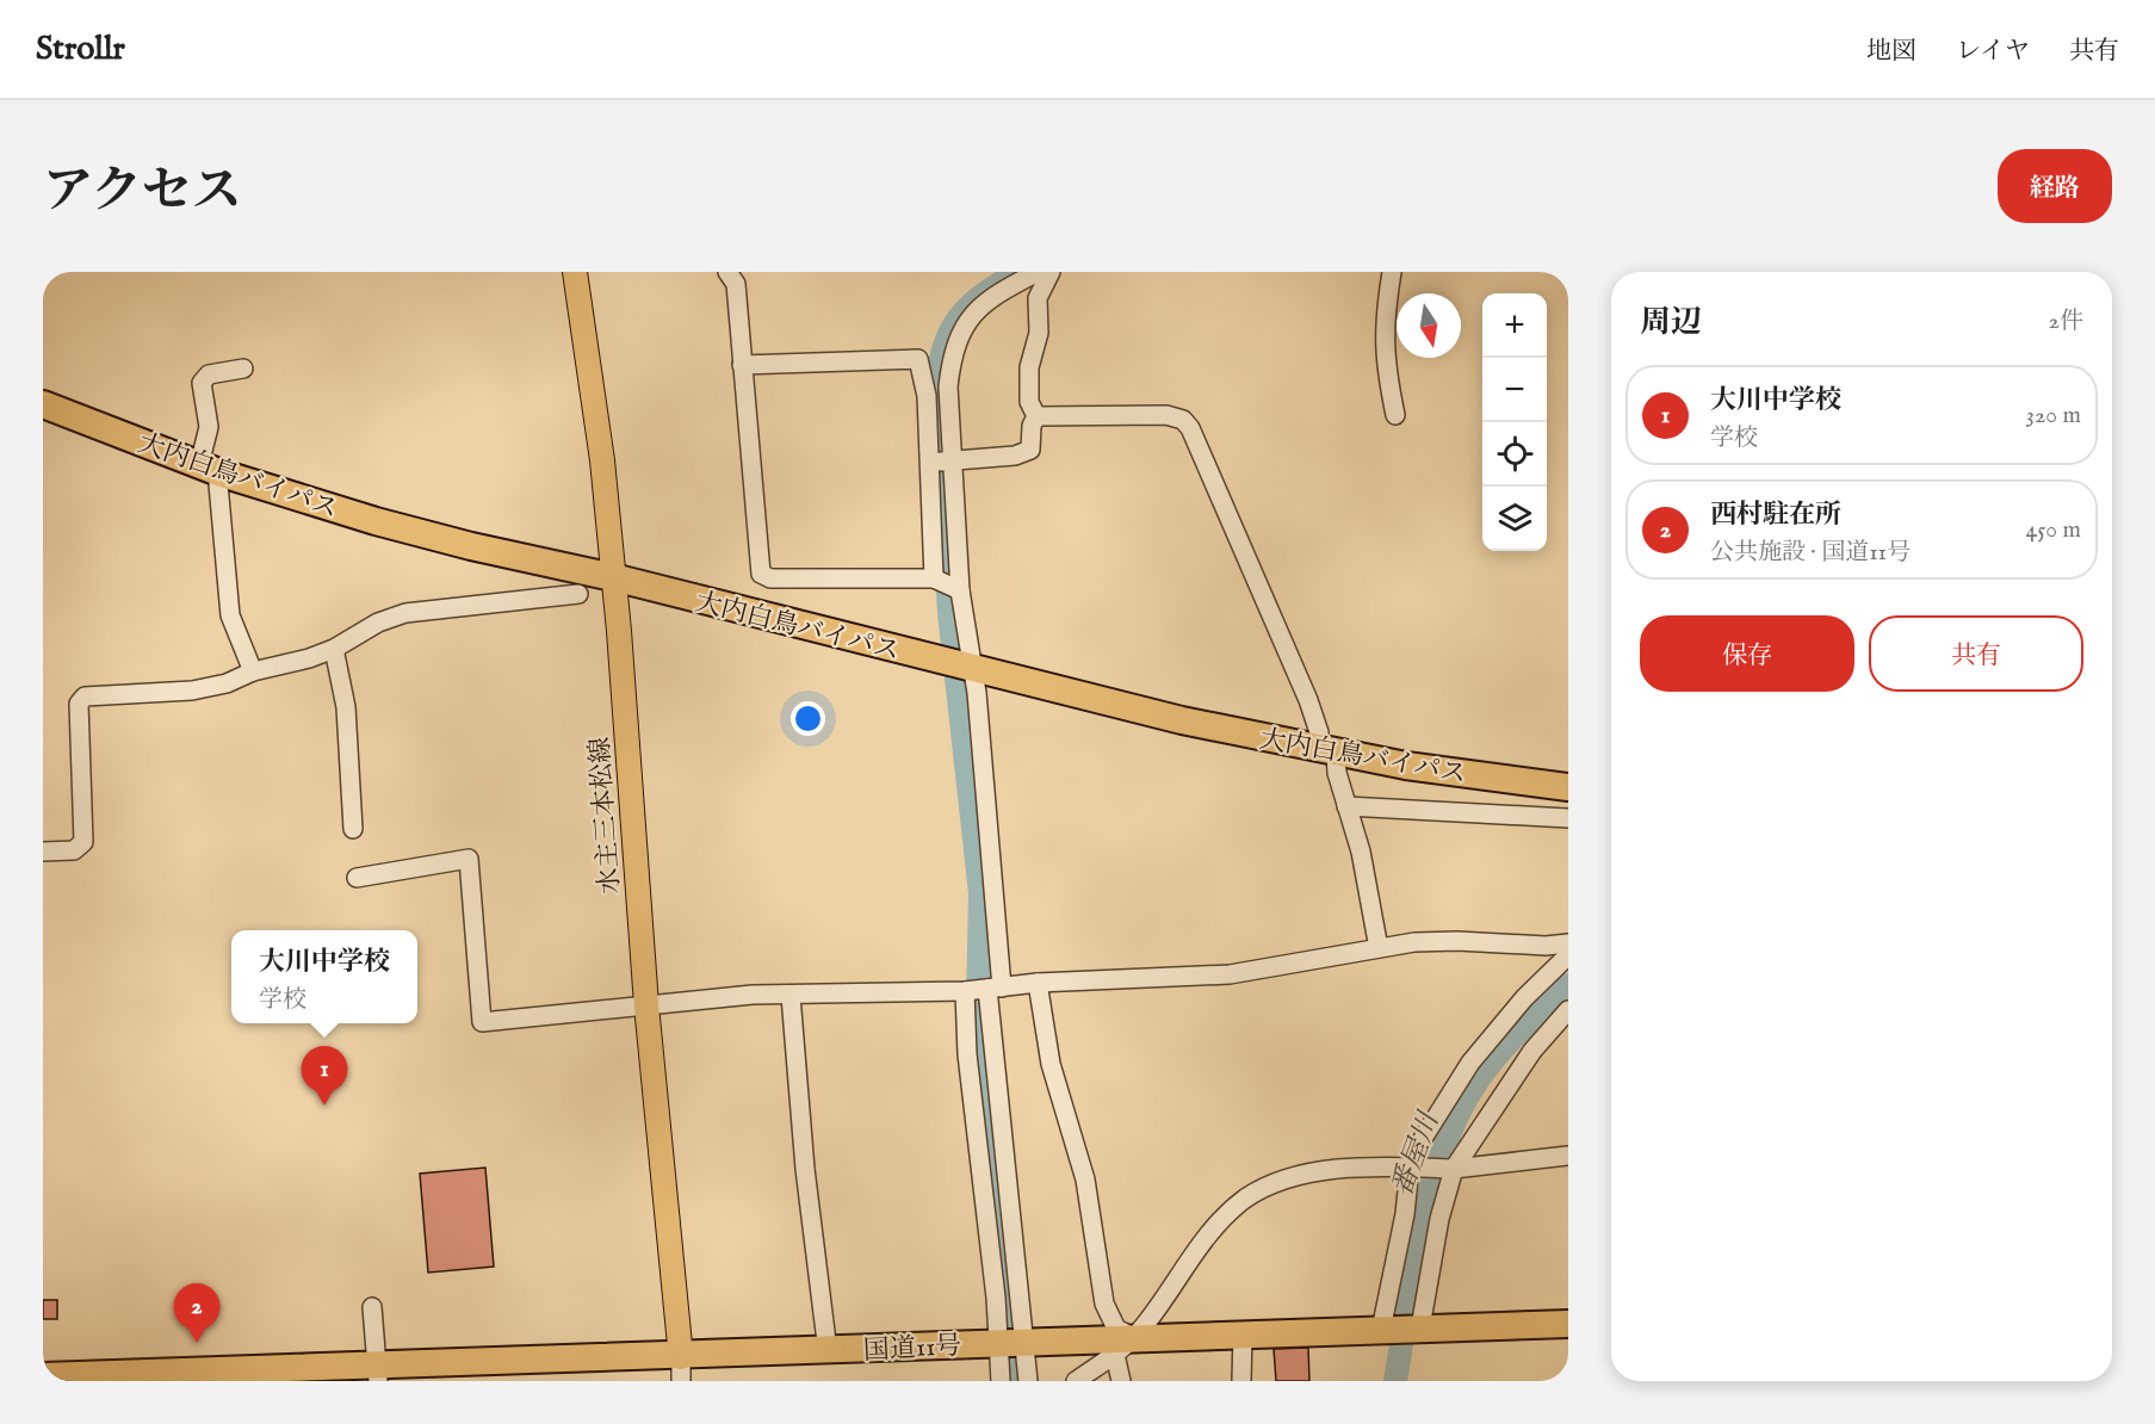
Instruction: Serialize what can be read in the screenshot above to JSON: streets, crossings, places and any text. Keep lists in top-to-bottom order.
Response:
{
  "streets": {
    "highway": ["大内白鳥バイパス", "国道11号"],
    "main road": ["水主三本松線"]
  },
  "crossings": [
    ["大内白鳥バイパス", "水主三本松線"],
    ["水主三本松線", "国道11号"]
  ],
  "water": ["番屋川"],
  "north": "bottom",
  "page": {
    "header": "Strollr",
    "nav": ["地図", "レイヤ", "共有"],
    "title": "アクセス",
    "buttons": [
      "経路",
      ["保存", "共有"]
    ],
    "heading": ["周辺", "2件"],
    "map_buttons": ["+", "−"],
    "list": [
      {
        "mark": "1",
        "name": "大川中学校",
        "note": "学校",
        "value": "320 m"
      },
      {
        "mark": "2",
        "name": "西村駐在所",
        "note": "公共施設 · 国道11号",
        "value": "450 m"
      }
    ],
    "popup": ["大川中学校", "学校"],
    "pins": ["1", "2"]
  }
}
